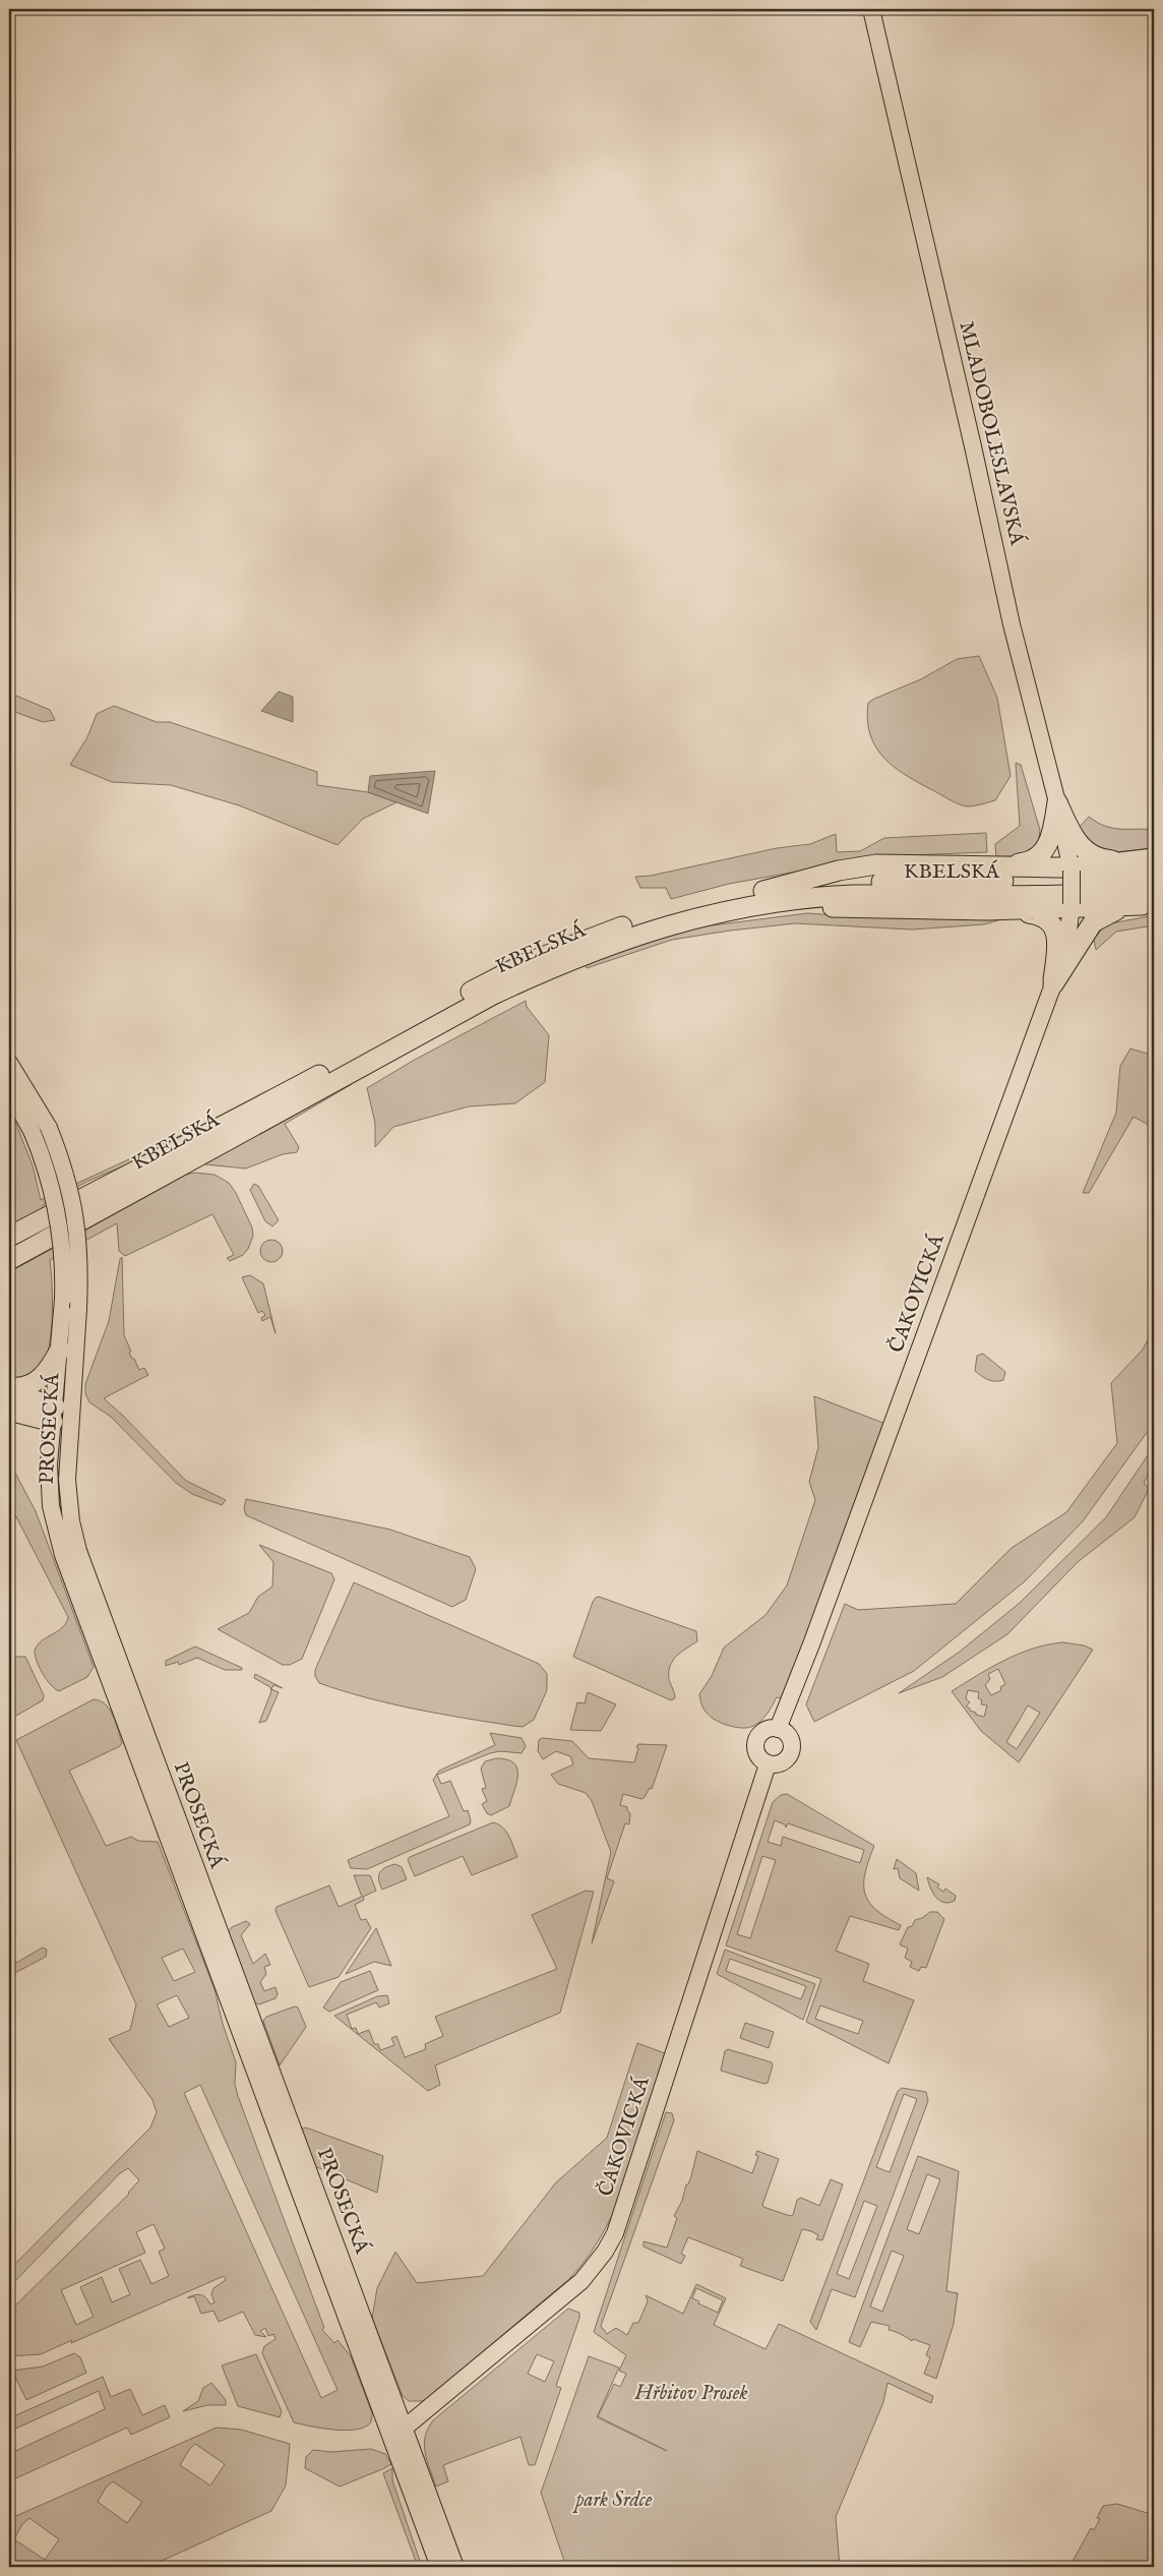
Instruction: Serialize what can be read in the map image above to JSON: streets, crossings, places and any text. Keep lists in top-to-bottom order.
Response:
{
  "streets": {
    "highway": ["KBELSKÁ"],
    "main road": ["MLADOBOLESLAVSKÁ", "ČAKOVICKÁ", "PROSECKÁ"]
  },
  "crossings": [
    ["MLADOBOLESLAVSKÁ", "ČAKOVICKÁ"],
    ["ČAKOVICKÁ", "PROSECKÁ"]
  ],
  "parks": ["Hřbitov Prosek", "park Srdce"]
}
